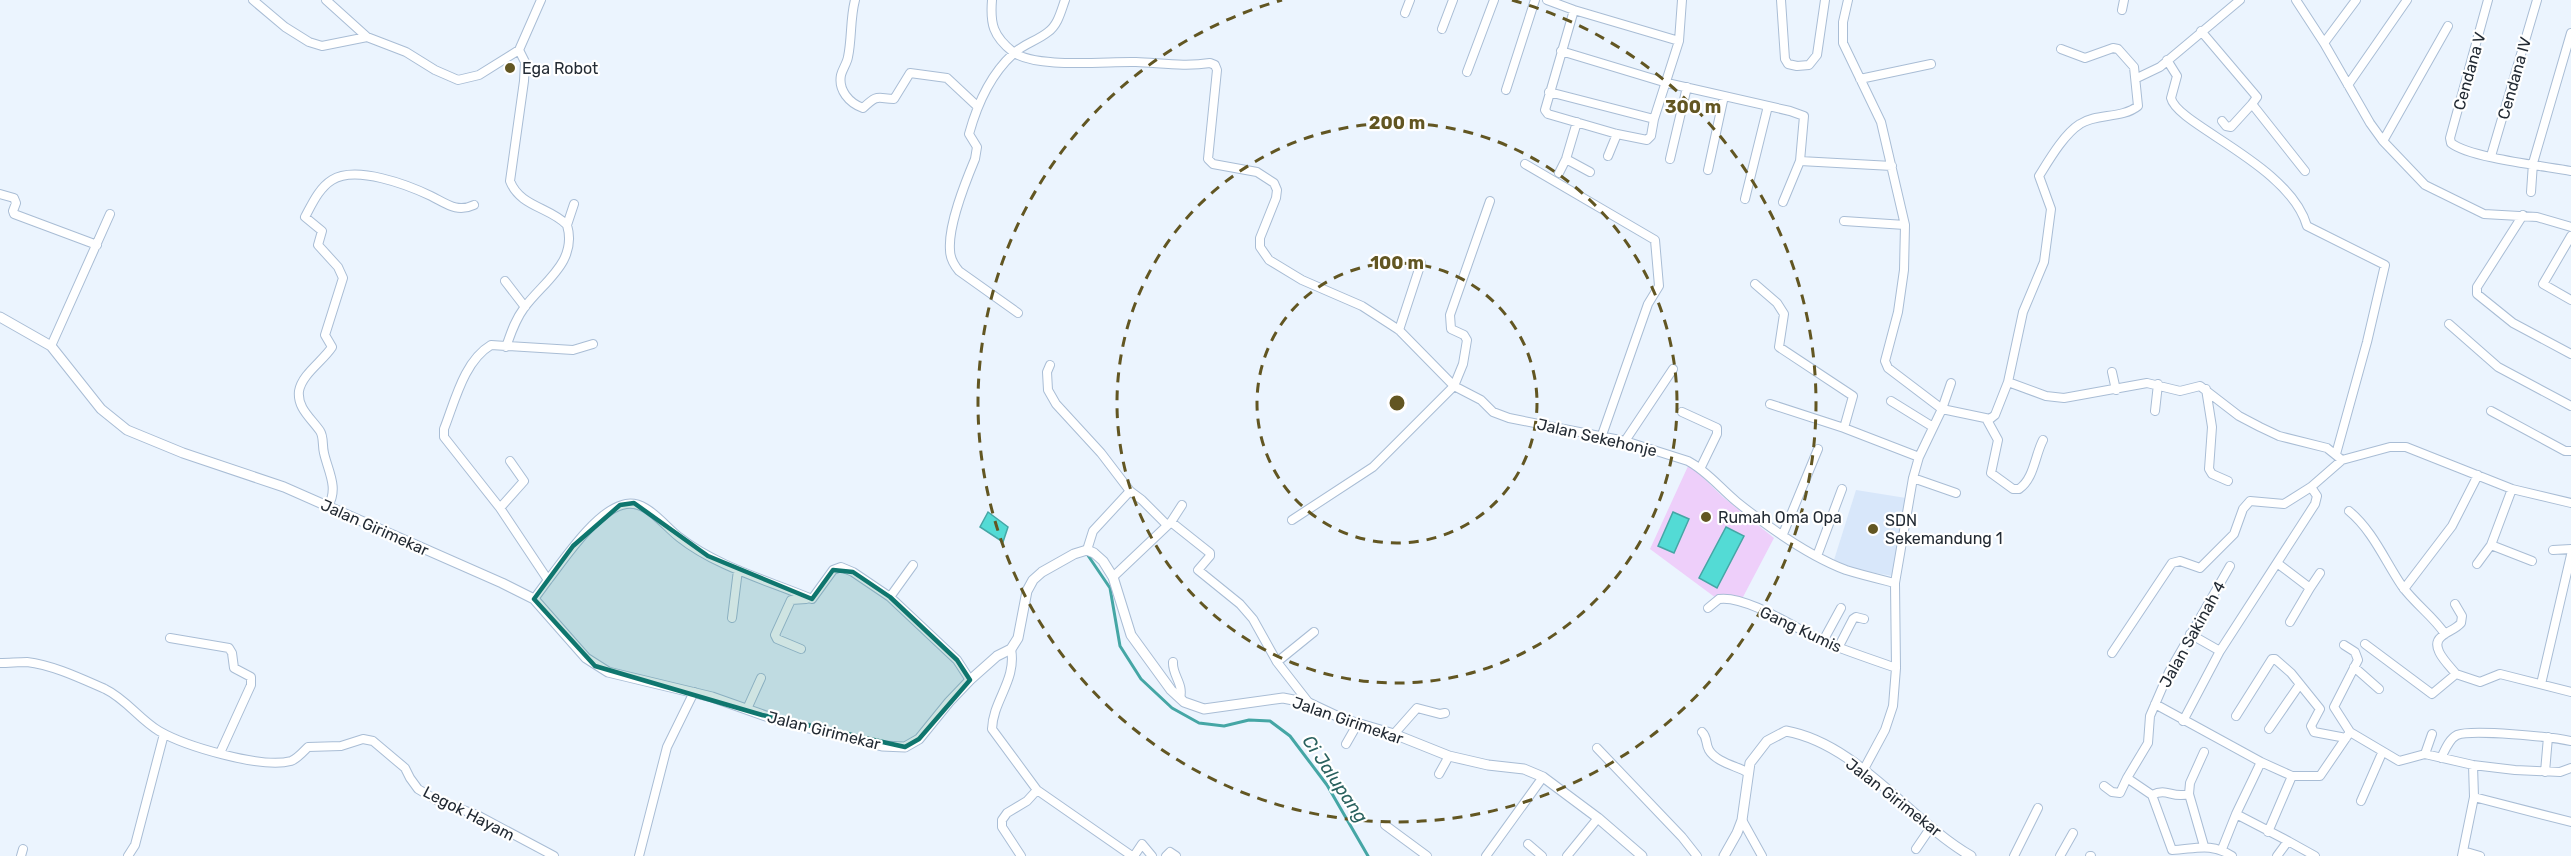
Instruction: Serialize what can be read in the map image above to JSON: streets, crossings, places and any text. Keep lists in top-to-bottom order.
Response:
{
  "streets": {
    "street": [
      "Cendana V",
      "Cendana IV",
      "Jalan Sekehonje",
      "Jalan Girimekar",
      "Gang Kumis",
      "Jalan Sakinah 4",
      "Legok Hayam"
    ]
  },
  "crossings": [
    ["Cendana V", "Cendana IV"]
  ],
  "water": ["Ci Jalupang"],
  "places": ["Ega Robot", "Rumah Oma Opa", "SDN Sekemandung 1"],
  "rings": ["300 m", "200 m", "100 m"]
}
